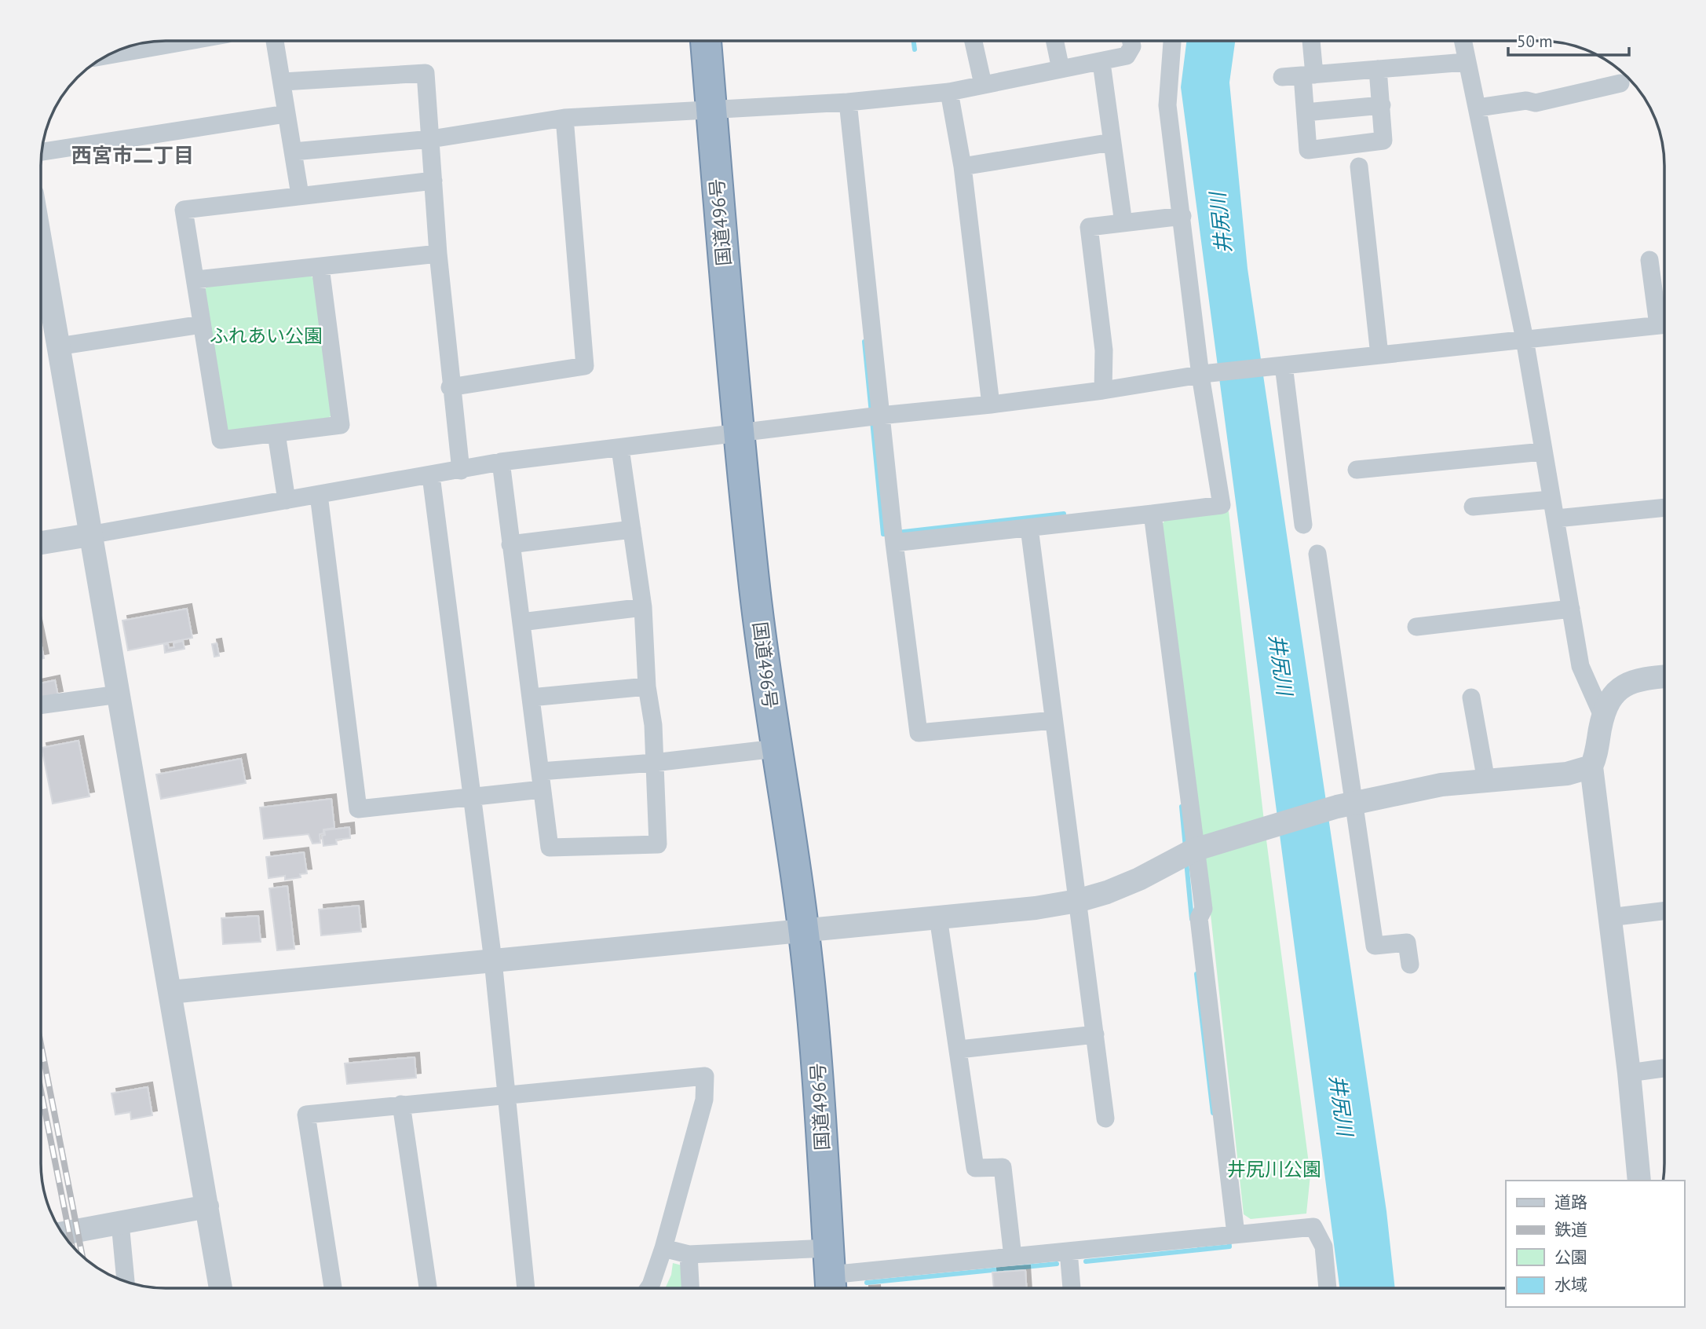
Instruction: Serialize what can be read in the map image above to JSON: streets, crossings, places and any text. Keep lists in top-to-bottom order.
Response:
{
  "streets": {
    "highway": ["国道496号"]
  },
  "districts": ["西宮市二丁目"],
  "water": ["井尻川"],
  "parks": ["ふれあい公園", "井尻川公園"],
  "legend": [
    "道路",
    "鉄道",
    "公園",
    "水域"
  ],
  "scale_bar": "50 m"
}
